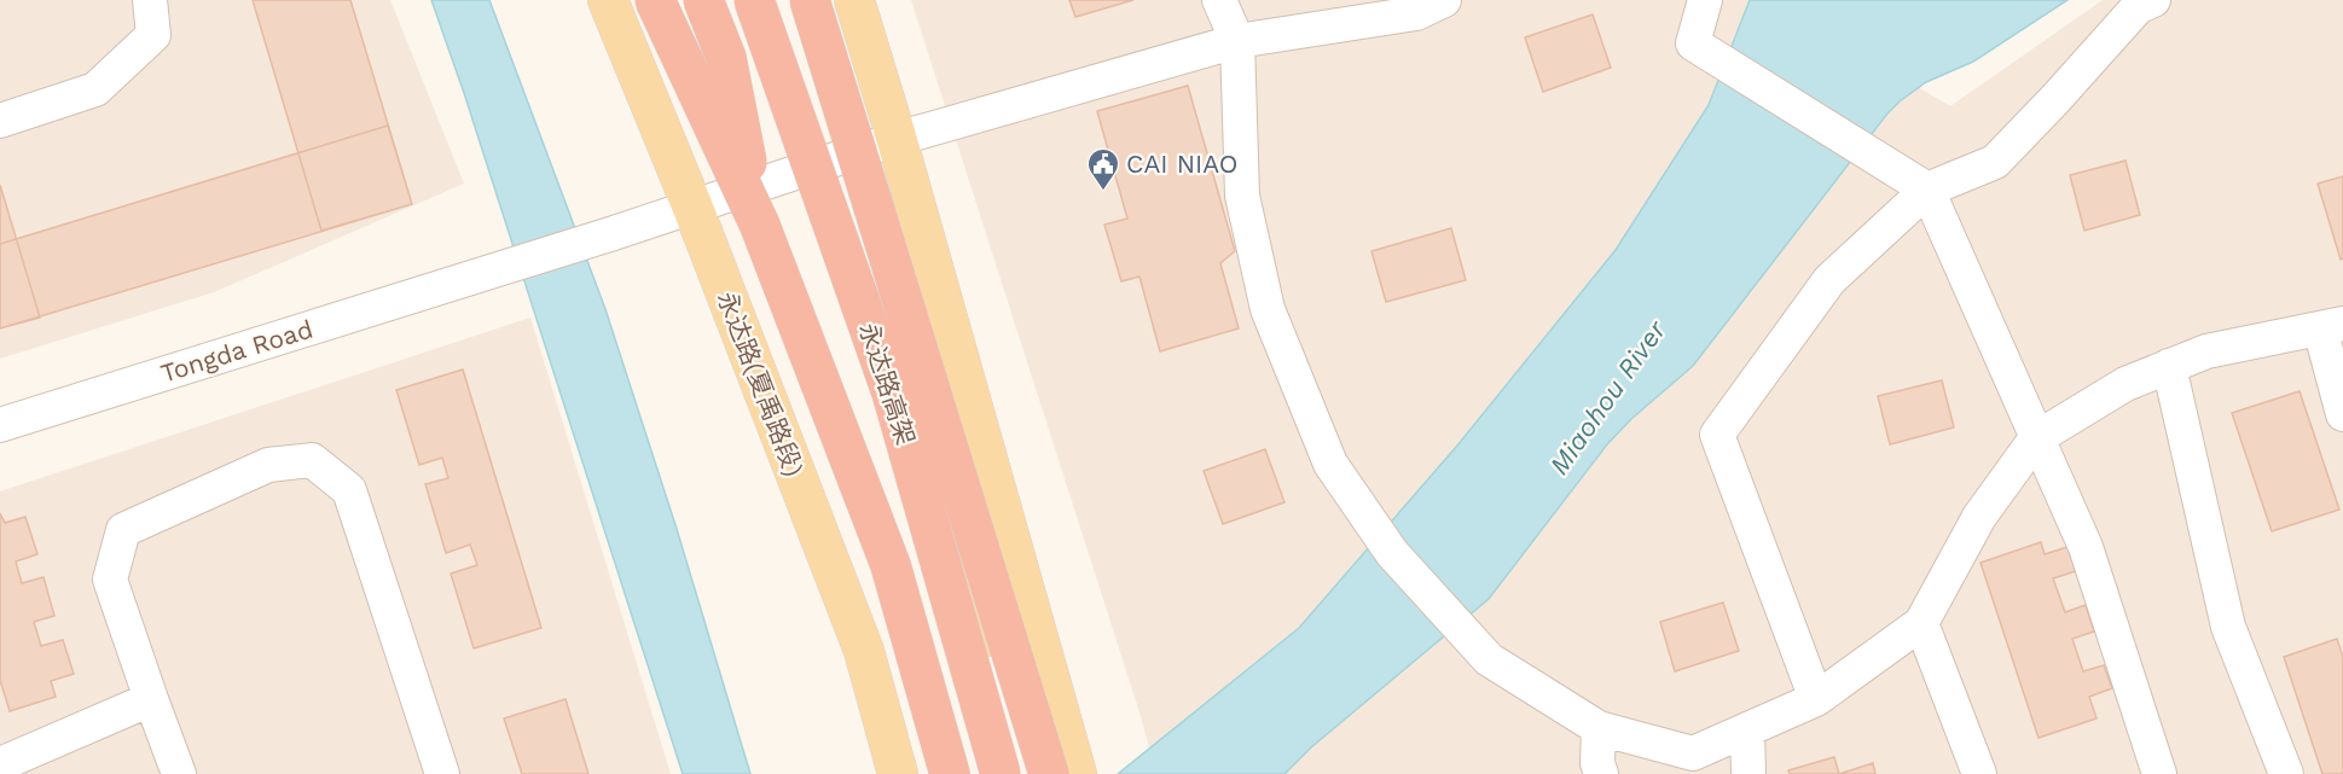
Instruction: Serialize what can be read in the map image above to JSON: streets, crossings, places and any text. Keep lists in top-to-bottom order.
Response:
{
  "streets": {
    "highway": ["永达路高架"],
    "main road": ["永达路(夏禹路段)"],
    "street": ["Tongda Road"]
  },
  "crossings": [
    ["Tongda Road", "永达路(夏禹路段)"]
  ],
  "water": ["Miaohou River"],
  "places": {
    "public building": ["CAI NIAO"]
  }
}
